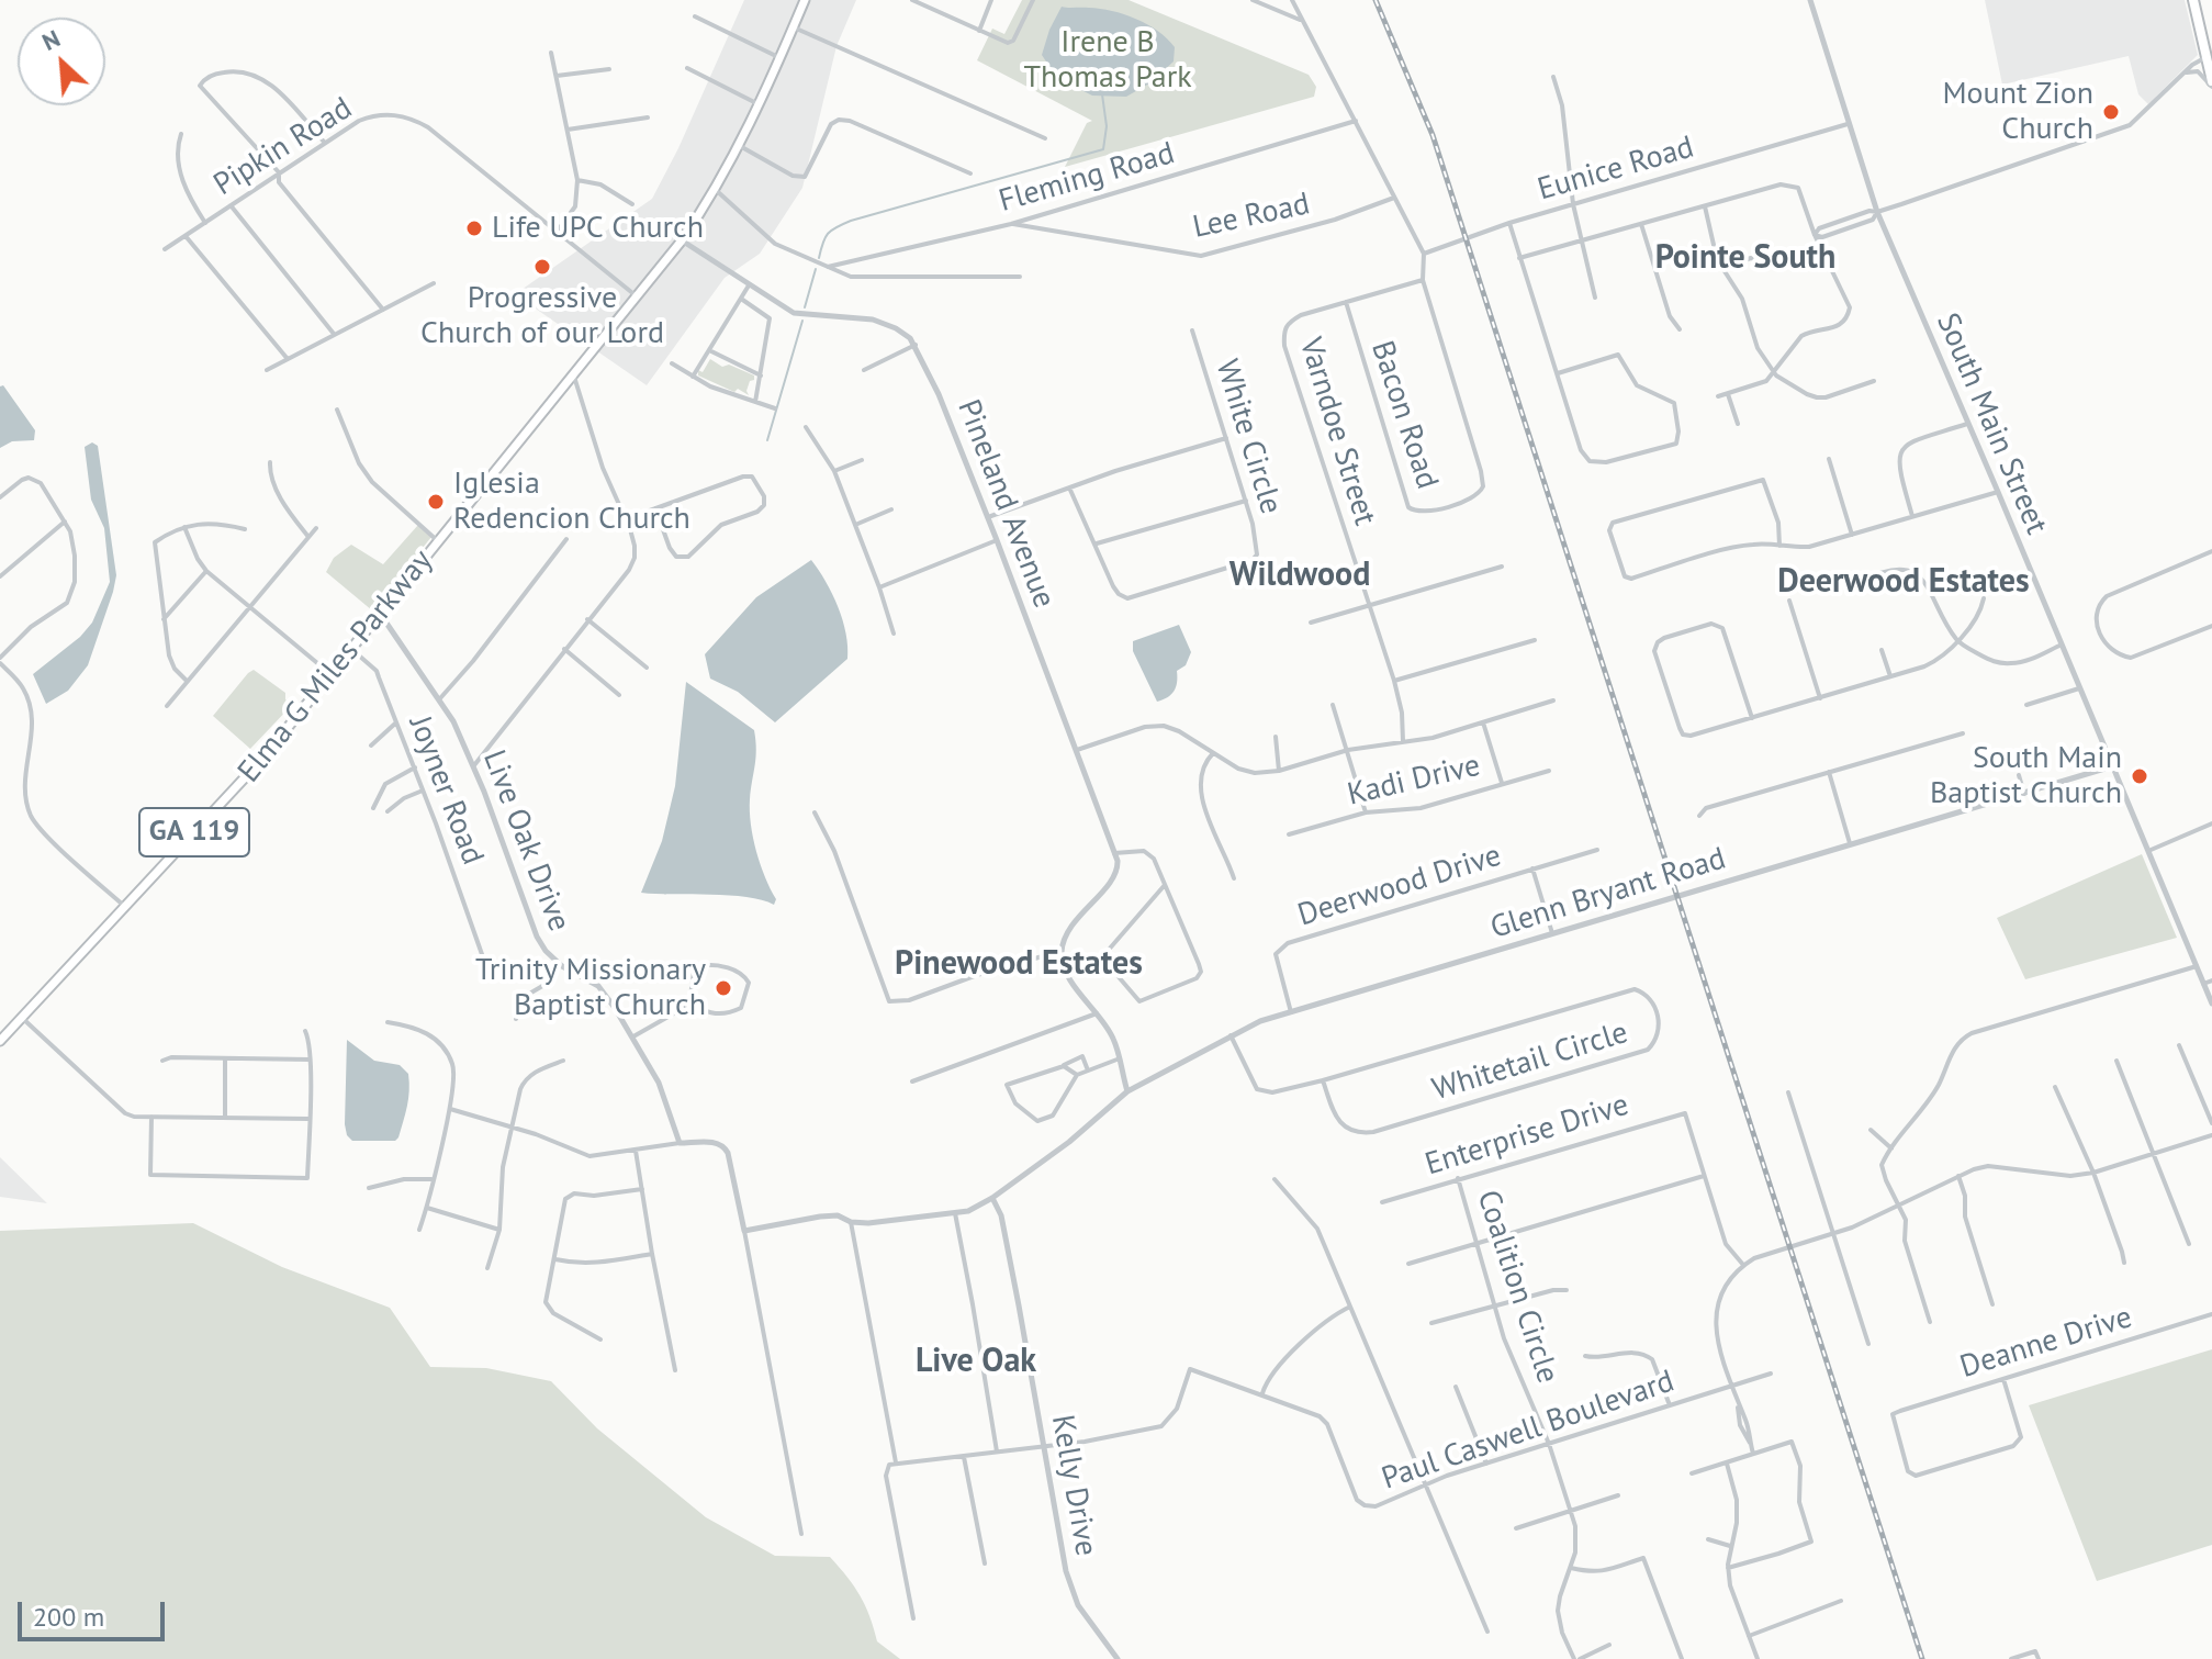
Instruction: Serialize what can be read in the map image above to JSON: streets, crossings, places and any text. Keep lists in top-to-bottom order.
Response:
{
  "streets": {
    "main road": ["Elma G Miles Parkway", "GA 119"],
    "street": [
      "Pipkin Road",
      "Eunice Road",
      "Fleming Road",
      "Lee Road",
      "Bacon Road",
      "South Main Street",
      "Varndoe Street",
      "White Circle",
      "Pineland Avenue",
      "Kadi Drive",
      "Joyner Road",
      "Live Oak Drive",
      "Deerwood Drive",
      "Glenn Bryant Road",
      "Whitetail Circle",
      "Enterprise Drive",
      "Coalition Circle",
      "Deanne Drive",
      "Paul Caswell Boulevard",
      "Kelly Drive"
    ]
  },
  "crossings": [
    ["Pipkin Road", "Elma G Miles Parkway"],
    ["Eunice Road", "South Main Street"],
    ["Fleming Road", "Lee Road"],
    ["Bacon Road", "Varndoe Street"],
    ["South Main Street", "Glenn Bryant Road"],
    ["Elma G Miles Parkway", "Joyner Road"],
    ["Elma G Miles Parkway", "Live Oak Drive"],
    ["Deerwood Drive", "Glenn Bryant Road"],
    ["Glenn Bryant Road", "Whitetail Circle"],
    ["Enterprise Drive", "Coalition Circle"],
    ["Coalition Circle", "Paul Caswell Boulevard"],
    ["Paul Caswell Boulevard", "Kelly Drive"]
  ],
  "districts": [
    "Pointe South",
    "Wildwood",
    "Deerwood Estates",
    "Pinewood Estates",
    "Live Oak"
  ],
  "parks": ["Irene B Thomas Park"],
  "places": [
    "Mount Zion Church",
    "Life UPC Church",
    "Progressive Church of our Lord",
    "Iglesia Redencion Church",
    "South Main Baptist Church",
    "Trinity Missionary Baptist Church"
  ],
  "scale_bar": "200 m",
  "north": "top left"
}
